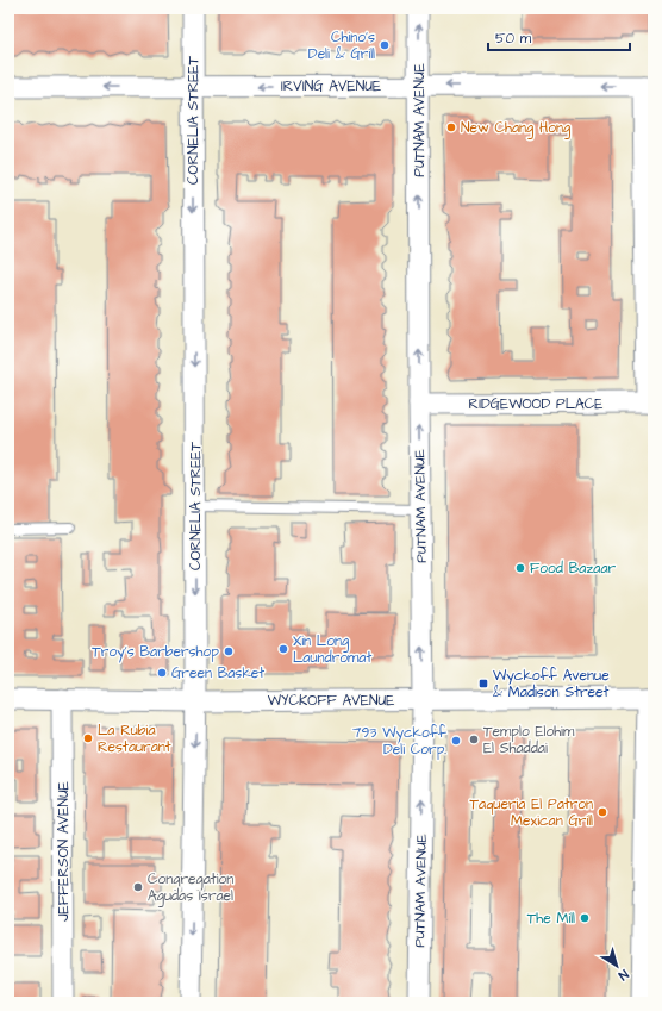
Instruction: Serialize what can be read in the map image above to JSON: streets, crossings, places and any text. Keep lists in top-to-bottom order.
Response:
{
  "streets": {
    "street": [
      "IRVING AVENUE",
      "CORNELIA STREET",
      "PUTNAM AVENUE",
      "RIDGEWOOD PLACE",
      "WYCKOFF AVENUE",
      "JEFFERSON AVENUE"
    ]
  },
  "crossings": [
    ["IRVING AVENUE", "CORNELIA STREET"],
    ["IRVING AVENUE", "PUTNAM AVENUE"],
    ["CORNELIA STREET", "WYCKOFF AVENUE"],
    ["PUTNAM AVENUE", "RIDGEWOOD PLACE"],
    ["PUTNAM AVENUE", "WYCKOFF AVENUE"],
    ["WYCKOFF AVENUE", "JEFFERSON AVENUE"]
  ],
  "one_way": ["IRVING AVENUE", "CORNELIA STREET", "PUTNAM AVENUE"],
  "places": {
    "other": [
      "Chino's Deli & Grill",
      "New Chang Hong",
      "Food Bazaar",
      "Xin Long Laundromat",
      "Troy’s Barbershop",
      "Green Basket",
      "La Rubia Restaurant",
      "Templo Elohim El Shaddai",
      "793 Wyckoff Deli Corp.",
      "Taqueria El Patron Mexican Grill",
      "Congregation Agudas Israel",
      "The Mill"
    ],
    "transit": ["Wyckoff Avenue & Madison Street"]
  },
  "scale_bar": "50 m",
  "north": "bottom right"
}
